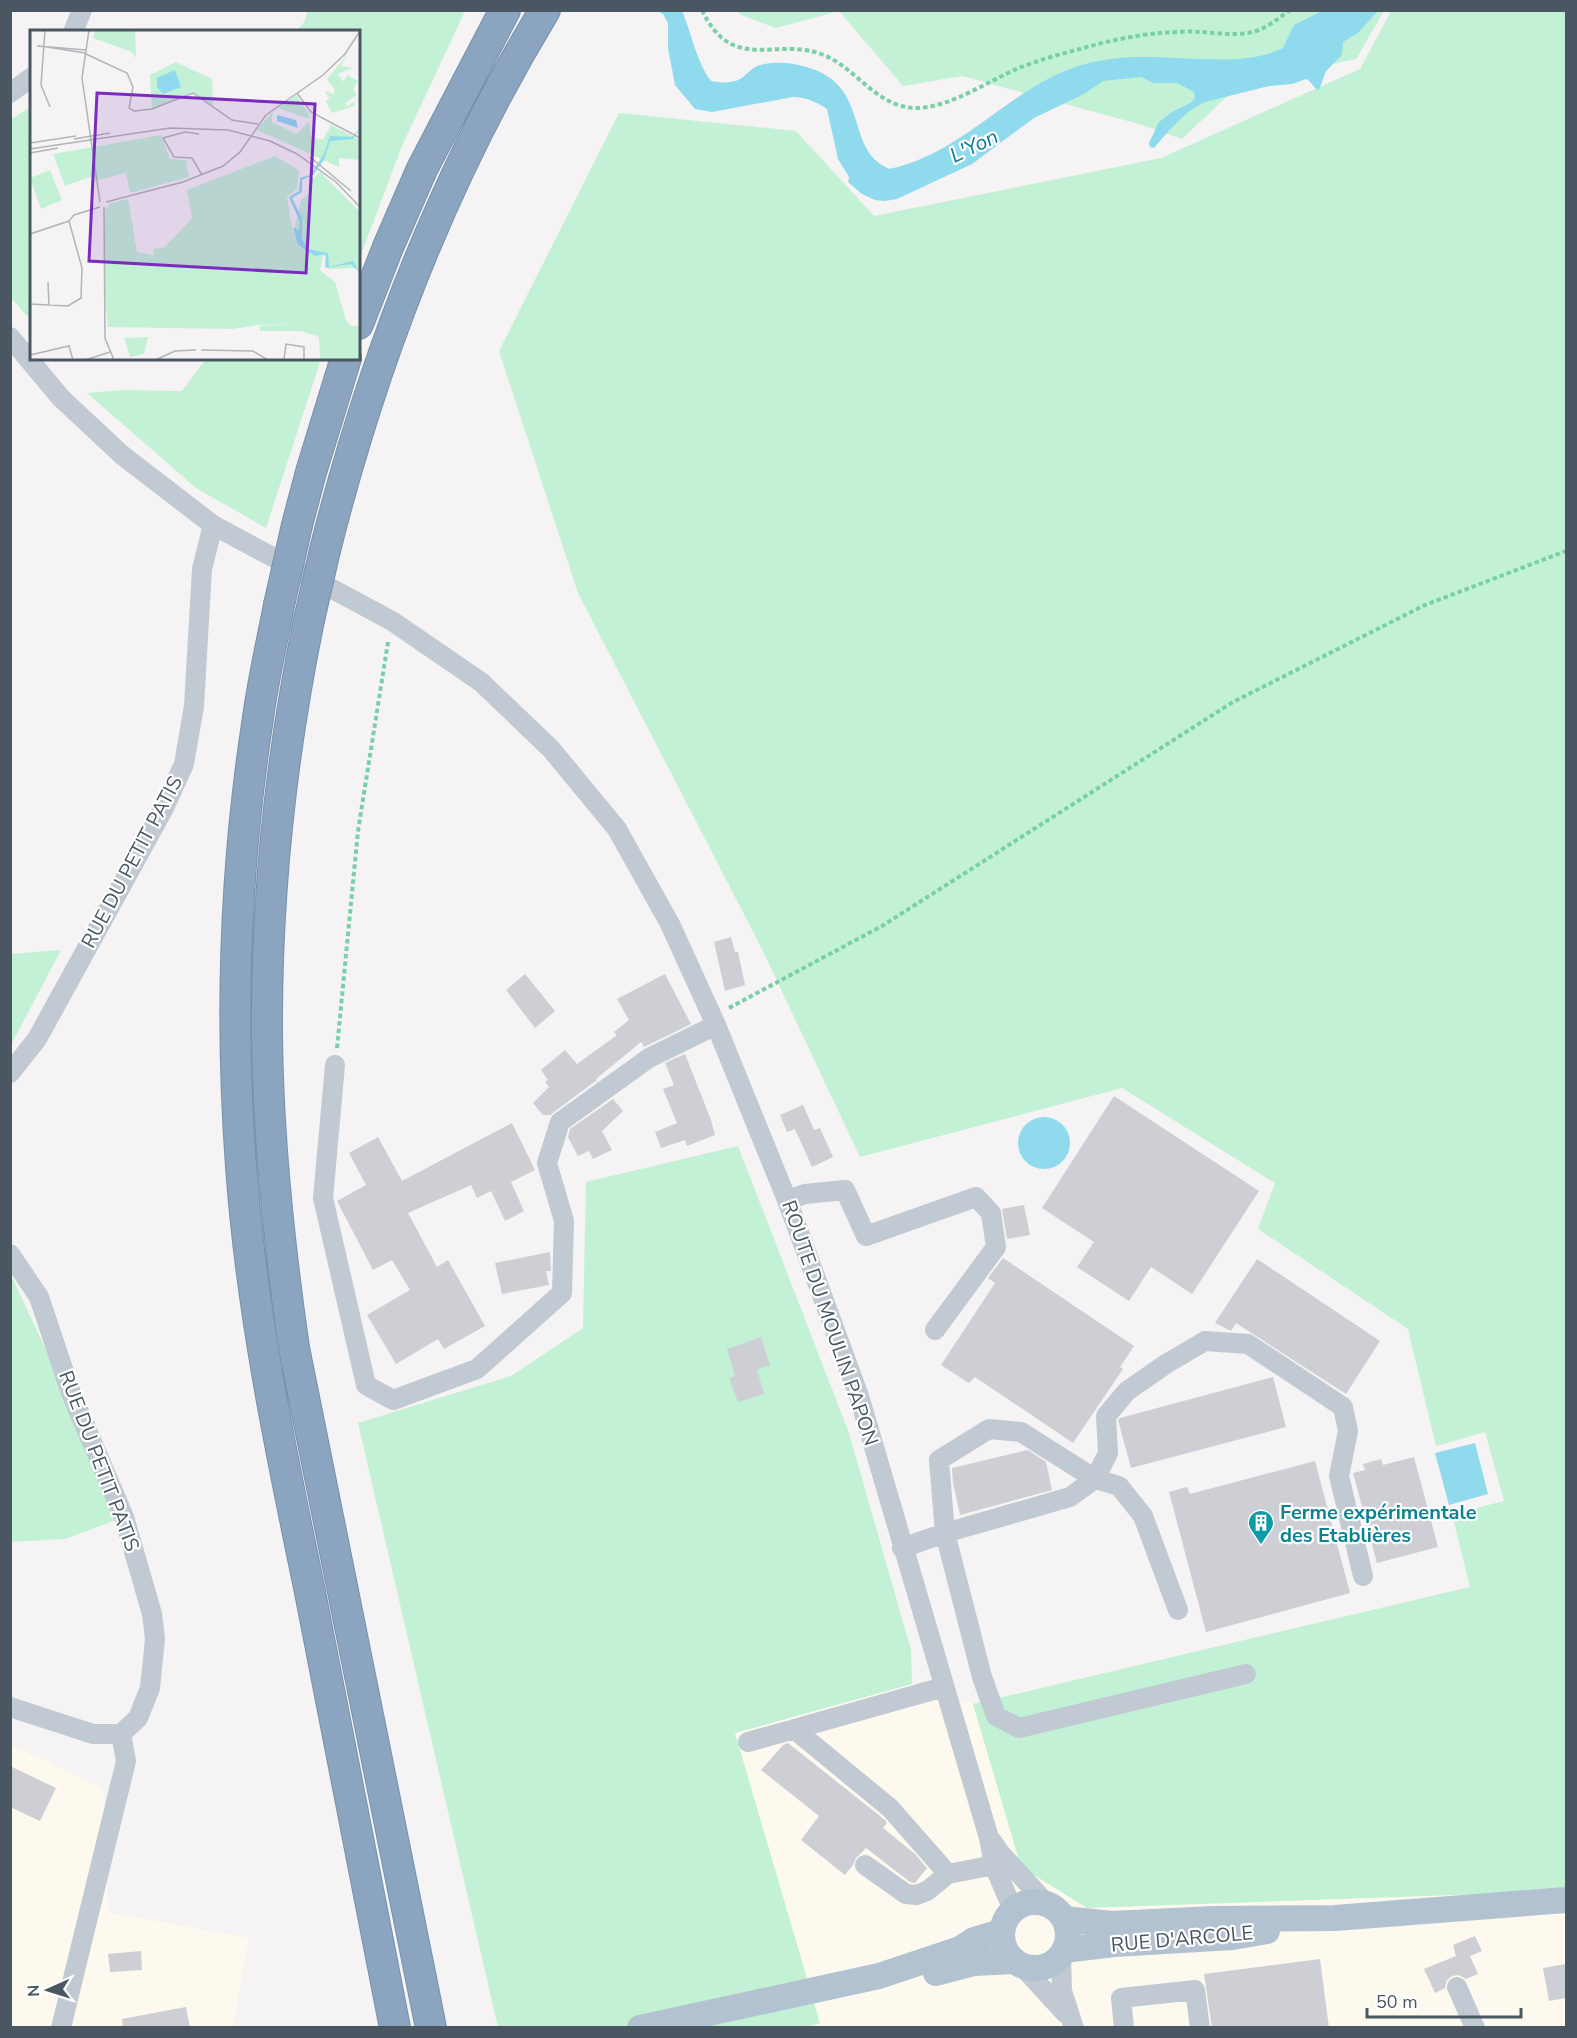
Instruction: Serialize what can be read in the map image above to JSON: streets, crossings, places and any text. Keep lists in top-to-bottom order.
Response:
{
  "streets": {
    "main road": ["RUE D'ARCOLE"],
    "street": ["RUE DU PETIT PATIS", "ROUTE DU MOULIN PAPON"]
  },
  "crossings": [
    ["RUE DU PETIT PATIS", "ROUTE DU MOULIN PAPON"],
    ["ROUTE DU MOULIN PAPON", "RUE D'ARCOLE"]
  ],
  "water": ["L'Yon"],
  "places": {
    "building": ["Ferme expérimentale des Etablières"]
  },
  "scale_bar": "50 m",
  "north": "left"
}
